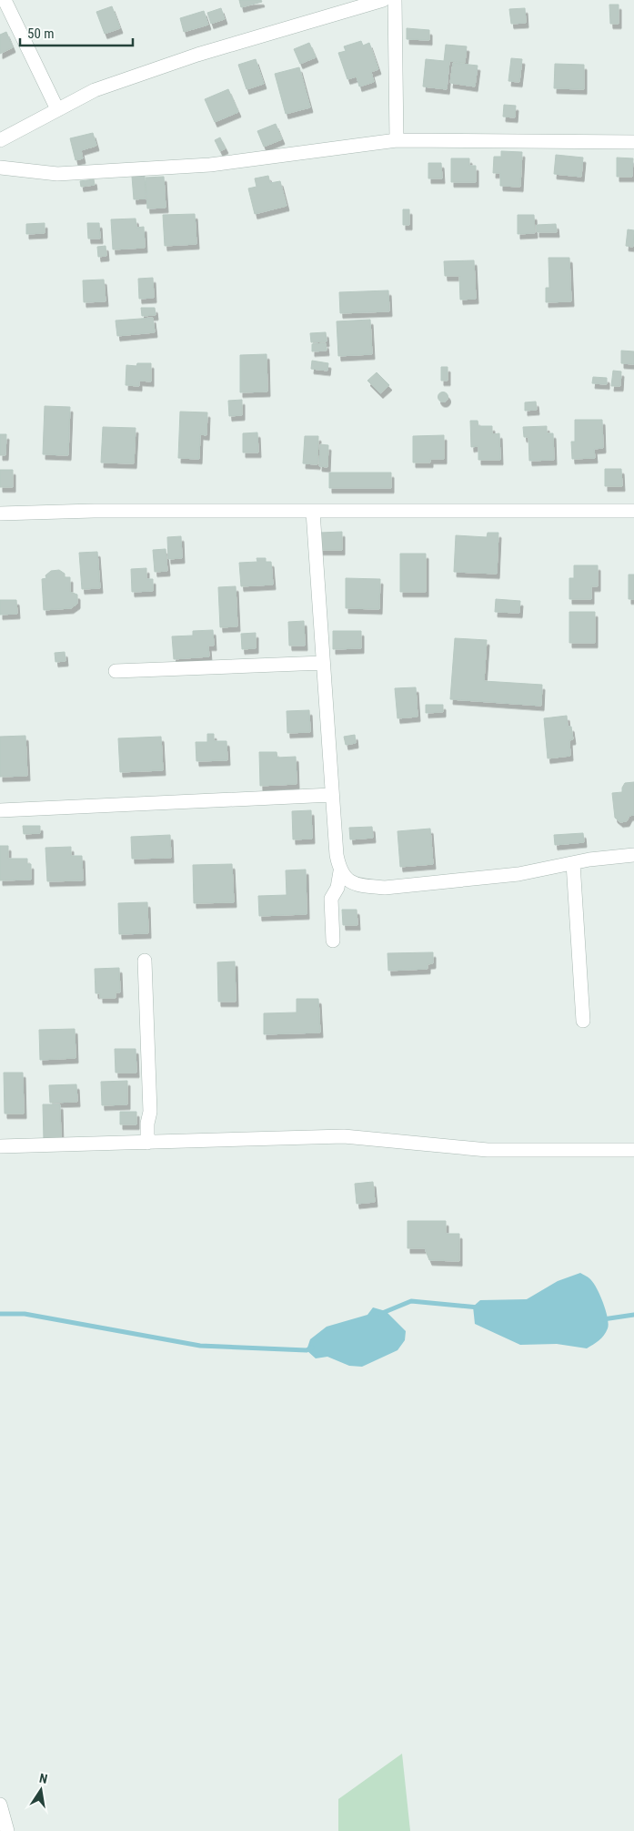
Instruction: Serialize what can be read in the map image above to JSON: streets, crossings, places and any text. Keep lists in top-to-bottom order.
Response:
{
  "scale_bar": "50 m",
  "north": "top"
}
